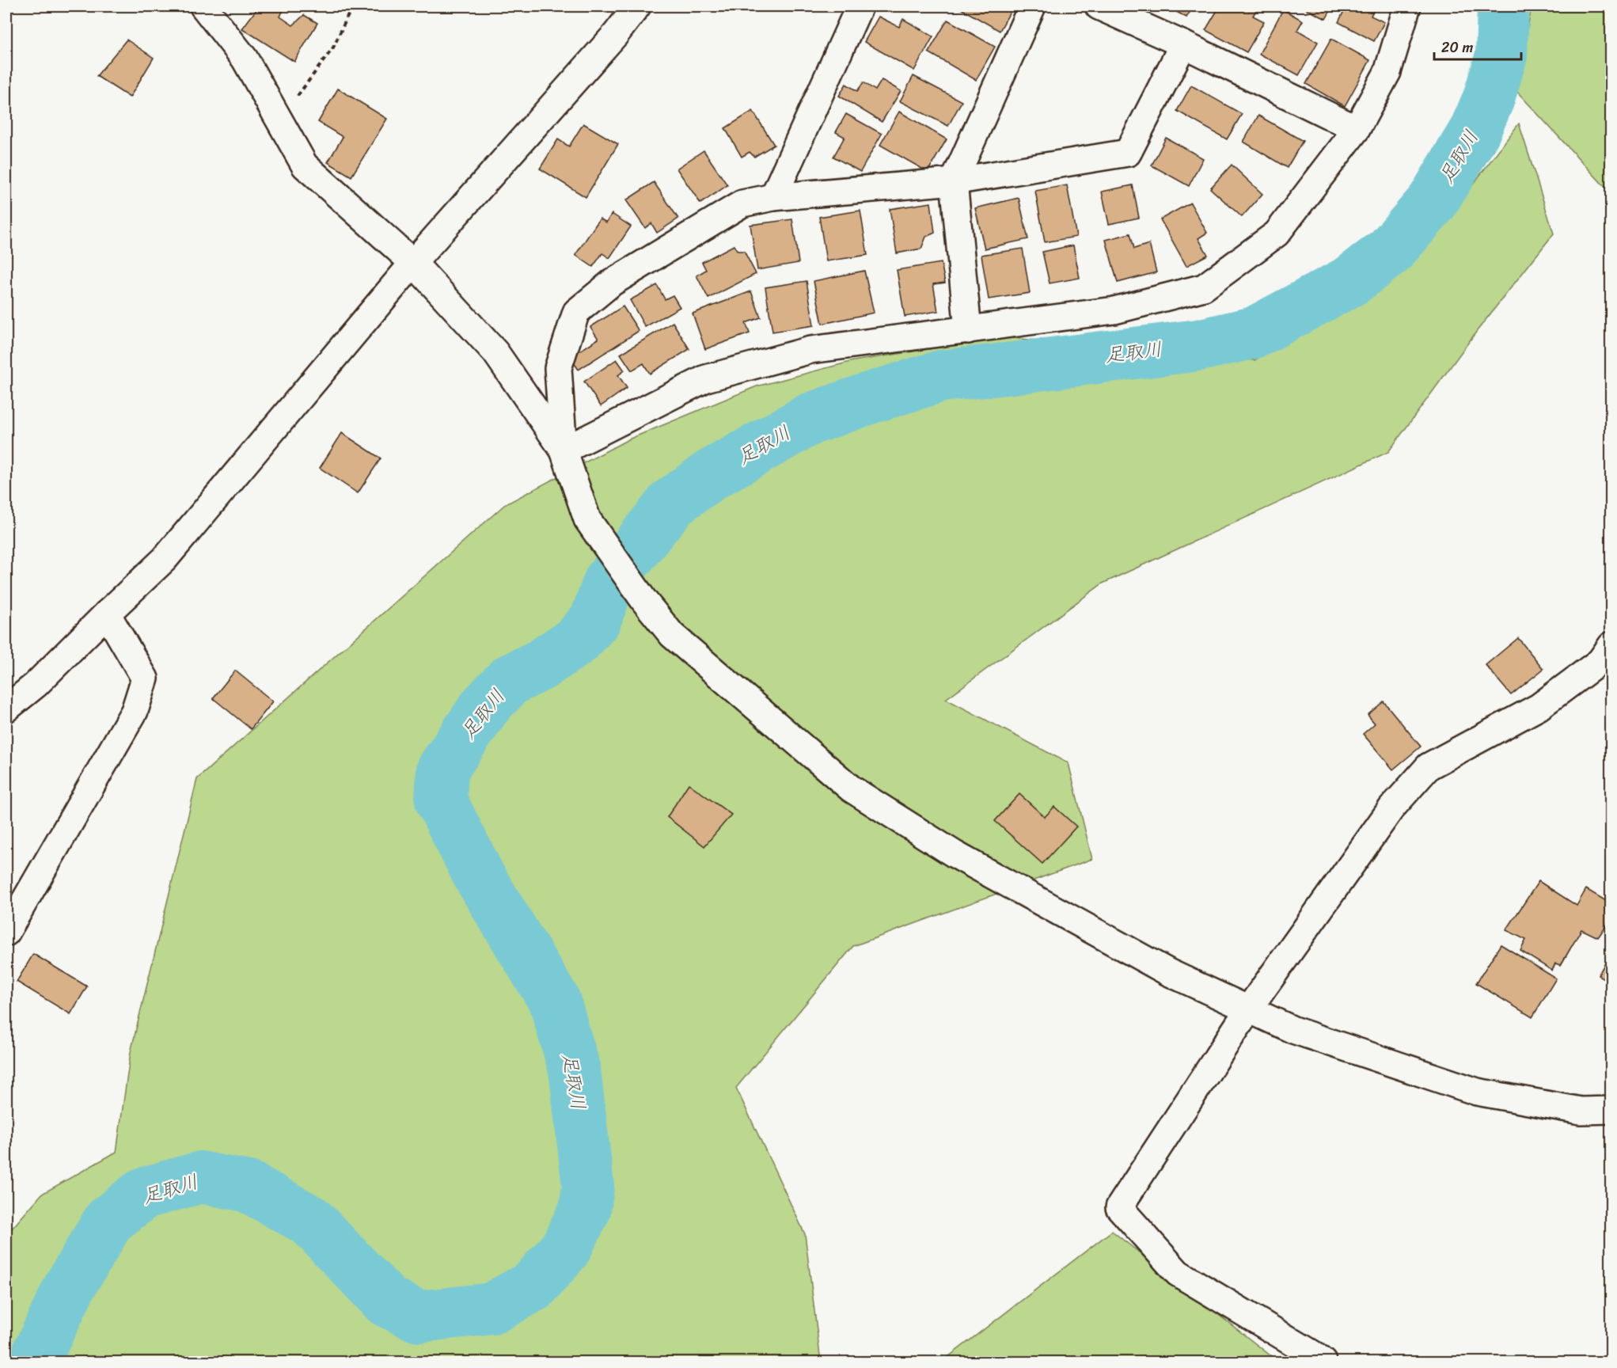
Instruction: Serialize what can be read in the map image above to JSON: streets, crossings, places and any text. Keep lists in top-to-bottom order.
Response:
{
  "water": ["足取川"],
  "scale_bar": "20 m"
}
